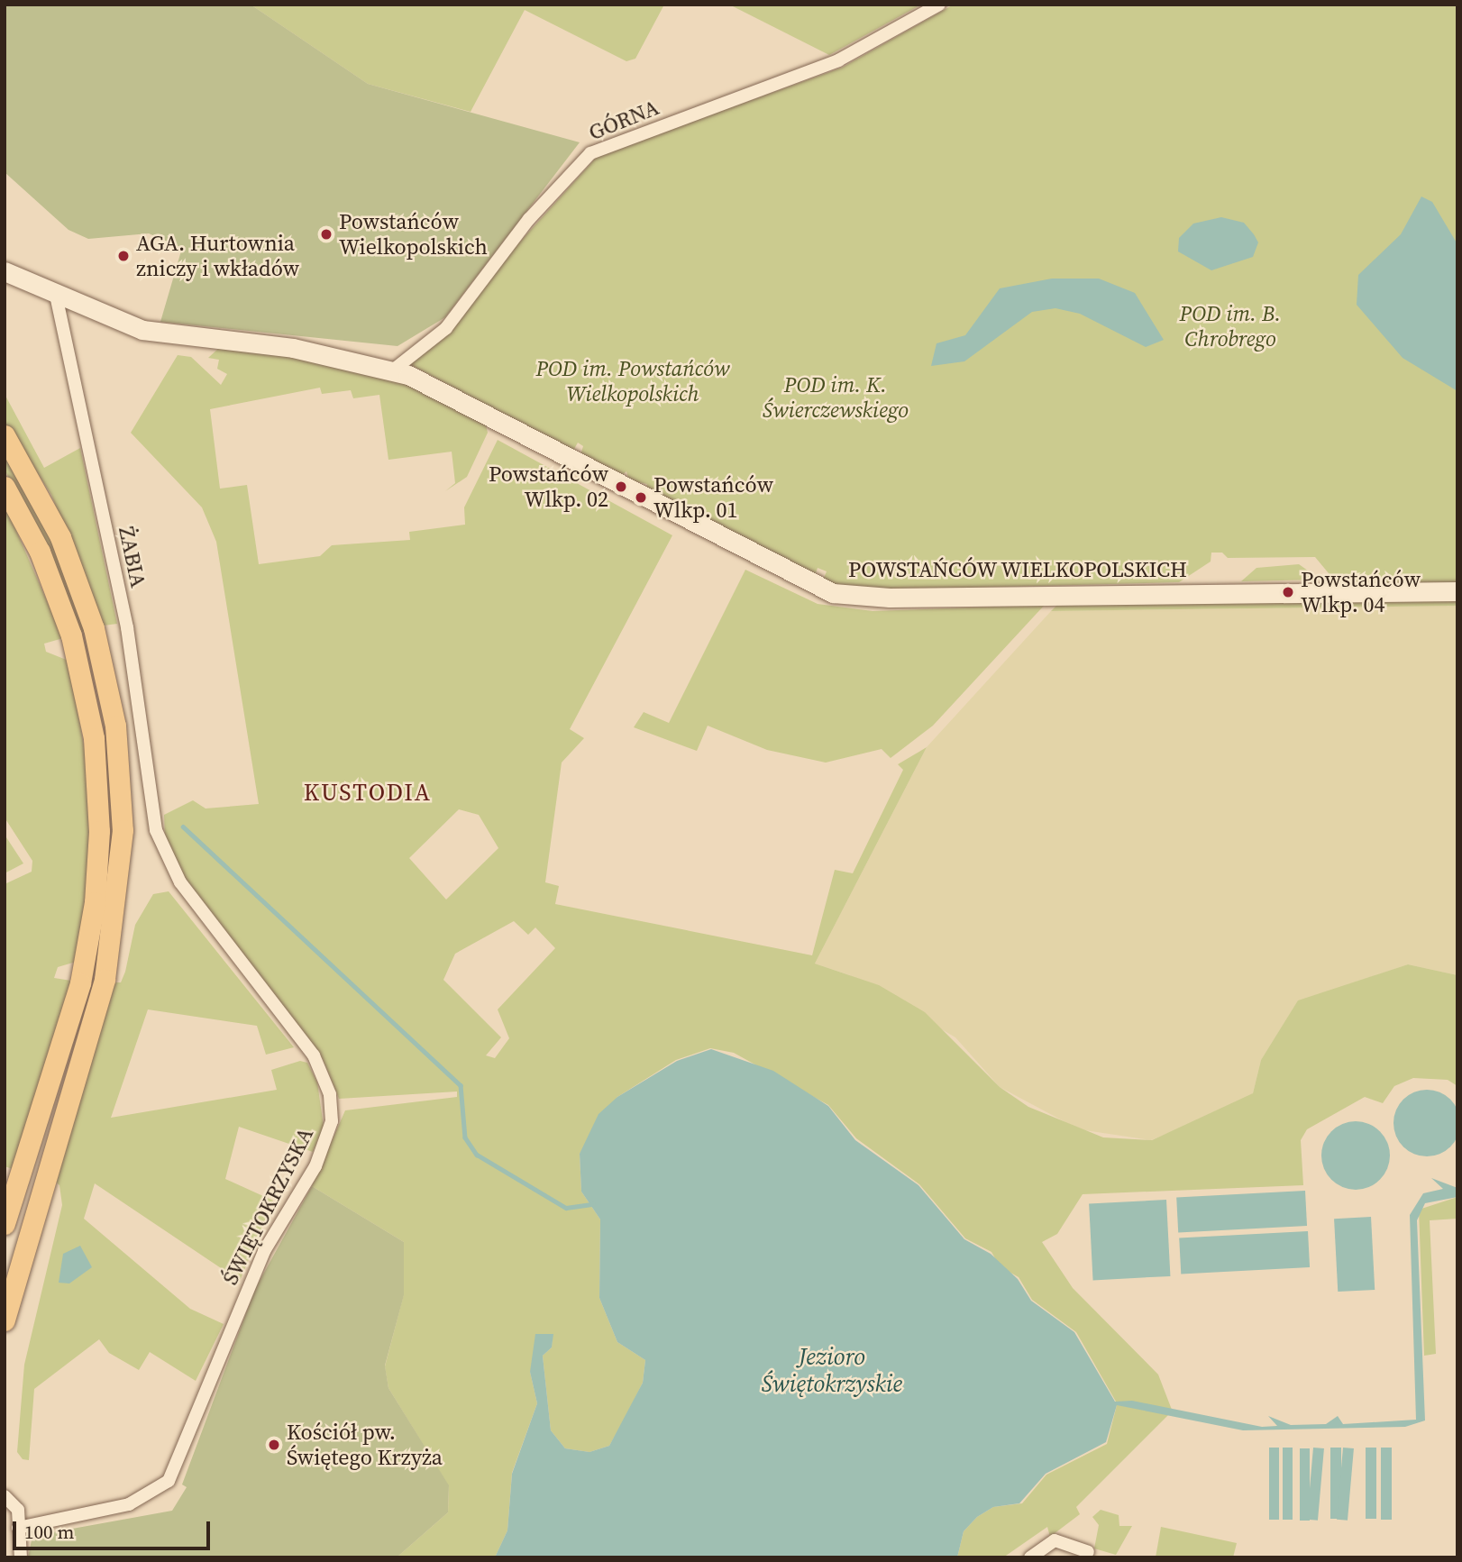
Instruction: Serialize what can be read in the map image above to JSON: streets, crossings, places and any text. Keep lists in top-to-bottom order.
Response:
{
  "streets": {
    "street": [
      "GÓRNA",
      "ŻABIA",
      "POWSTAŃCÓW WIELKOPOLSKICH",
      "ŚWIĘTOKRZYSKA"
    ]
  },
  "crossings": [
    ["GÓRNA", "POWSTAŃCÓW WIELKOPOLSKICH"],
    ["ŻABIA", "POWSTAŃCÓW WIELKOPOLSKICH"],
    ["ŻABIA", "ŚWIĘTOKRZYSKA"]
  ],
  "districts": ["KUSTODIA"],
  "water": ["Jezioro Świętokrzyskie"],
  "parks": ["POD im. B. Chrobrego", "POD im. Powstańców Wielkopolskich", "POD im. K. Świerczewskiego"],
  "places": [
    "Powstańców Wielkopolskich",
    "AGA. Hurtownia zniczy i wkładów",
    "Powstańców Wlkp. 02",
    "Powstańców Wlkp. 01",
    "Powstańców Wlkp. 04",
    "Kościół pw. Świętego Krzyża"
  ],
  "scale_bar": "100 m"
}
